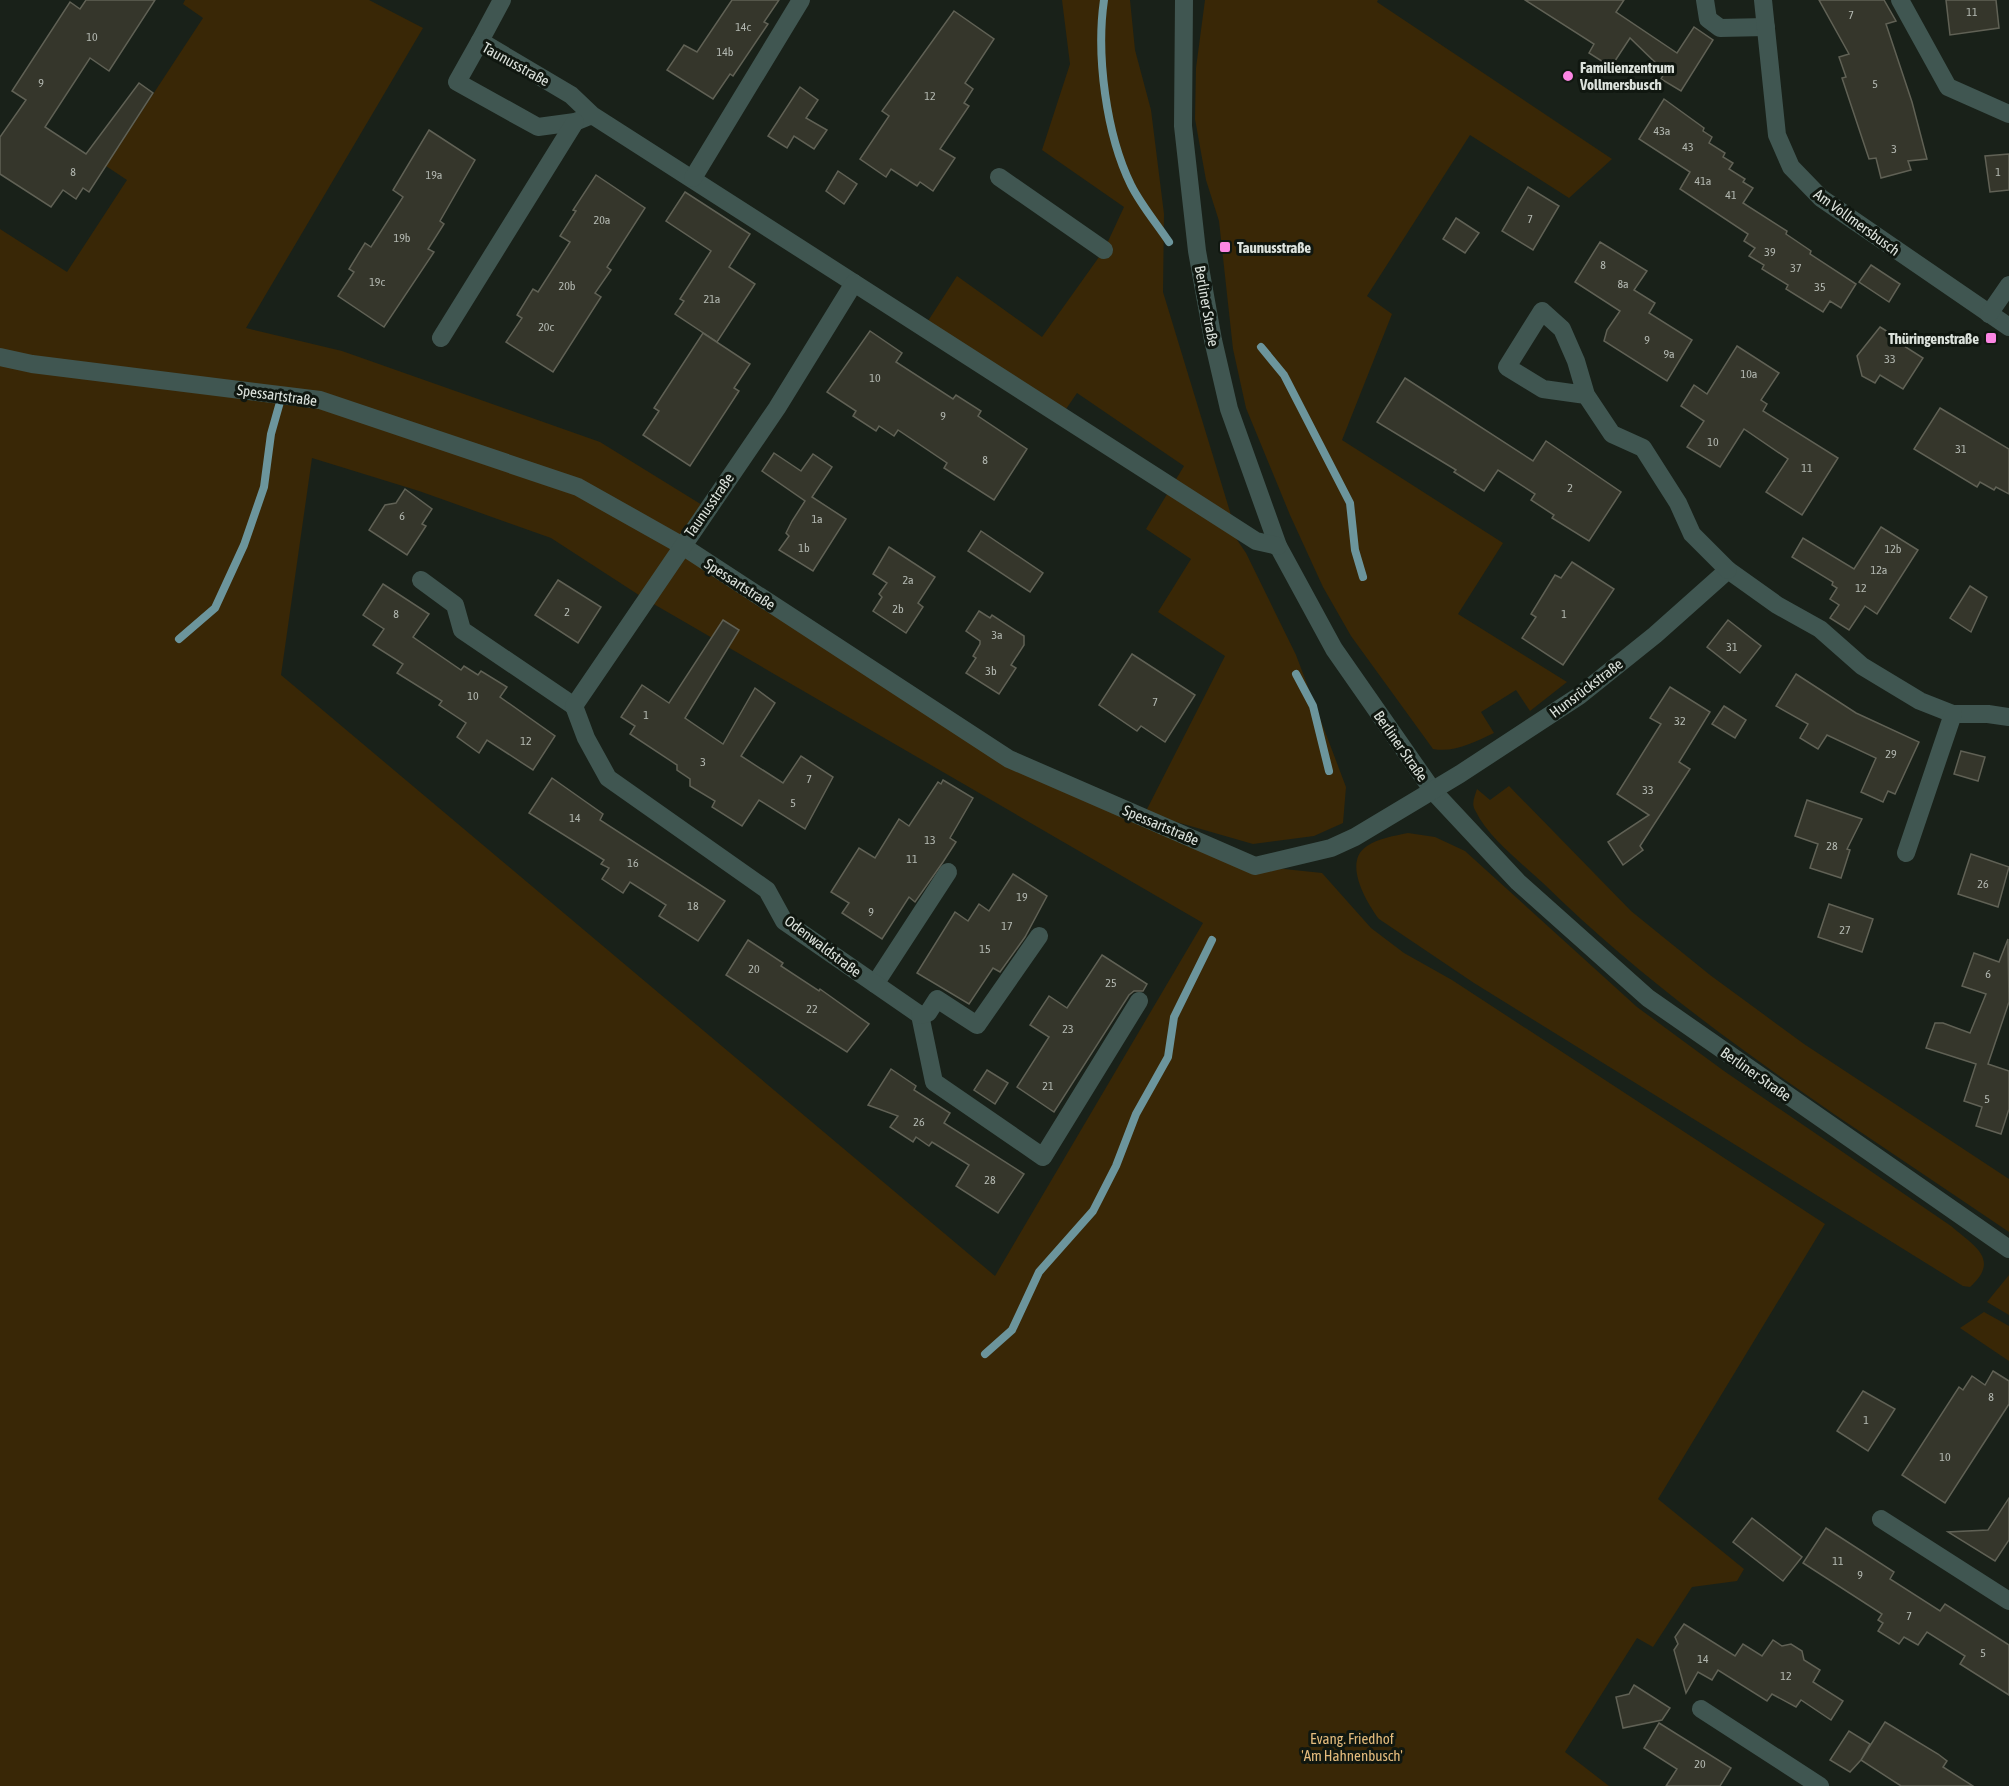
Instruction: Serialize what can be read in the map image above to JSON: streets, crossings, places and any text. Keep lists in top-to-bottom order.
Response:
{
  "streets": {
    "street": [
      "Taunusstraße",
      "Am Vollmersbusch",
      "Berliner Straße",
      "Spessartstraße",
      "Hunsrückstraße",
      "Odenwaldstraße"
    ]
  },
  "crossings": [
    ["Taunusstraße", "Berliner Straße"],
    ["Taunusstraße", "Spessartstraße"],
    ["Berliner Straße", "Spessartstraße"],
    ["Berliner Straße", "Hunsrückstraße"],
    ["Spessartstraße", "Hunsrückstraße"]
  ],
  "parks": ["Evang. Friedhof 'Am Hahnenbusch'"],
  "places": {
    "other": ["Familienzentrum Vollmersbusch"],
    "transit": ["Taunusstraße", "Thüringenstraße"]
  },
  "house_numbers": [
    "11",
    "7",
    "14c",
    "10",
    "14b",
    "9",
    "5",
    "12",
    "43a",
    "43",
    "3",
    "8",
    "1",
    "19a",
    "41a",
    "41",
    "7",
    "20a",
    "19b",
    "39",
    "8",
    "37",
    "19c",
    "8a",
    "20b",
    "35",
    "21a",
    "20c",
    "9",
    "9a",
    "33",
    "10a",
    "10",
    "9",
    "10",
    "31",
    "8",
    "11",
    "2",
    "6",
    "1a",
    "1b",
    "12b",
    "12a",
    "2a",
    "12",
    "2b",
    "2",
    "8",
    "1",
    "3a",
    "31",
    "3b",
    "10",
    "7",
    "1",
    "32",
    "12",
    "29",
    "3",
    "7",
    "33",
    "5",
    "14",
    "13",
    "28",
    "11",
    "16",
    "26",
    "19",
    "18",
    "9",
    "17",
    "27",
    "15",
    "20",
    "6",
    "25",
    "22",
    "23",
    "21",
    "5",
    "26",
    "28",
    "8",
    "1",
    "10",
    "11",
    "9",
    "7",
    "5",
    "14",
    "12",
    "20"
  ]
}
